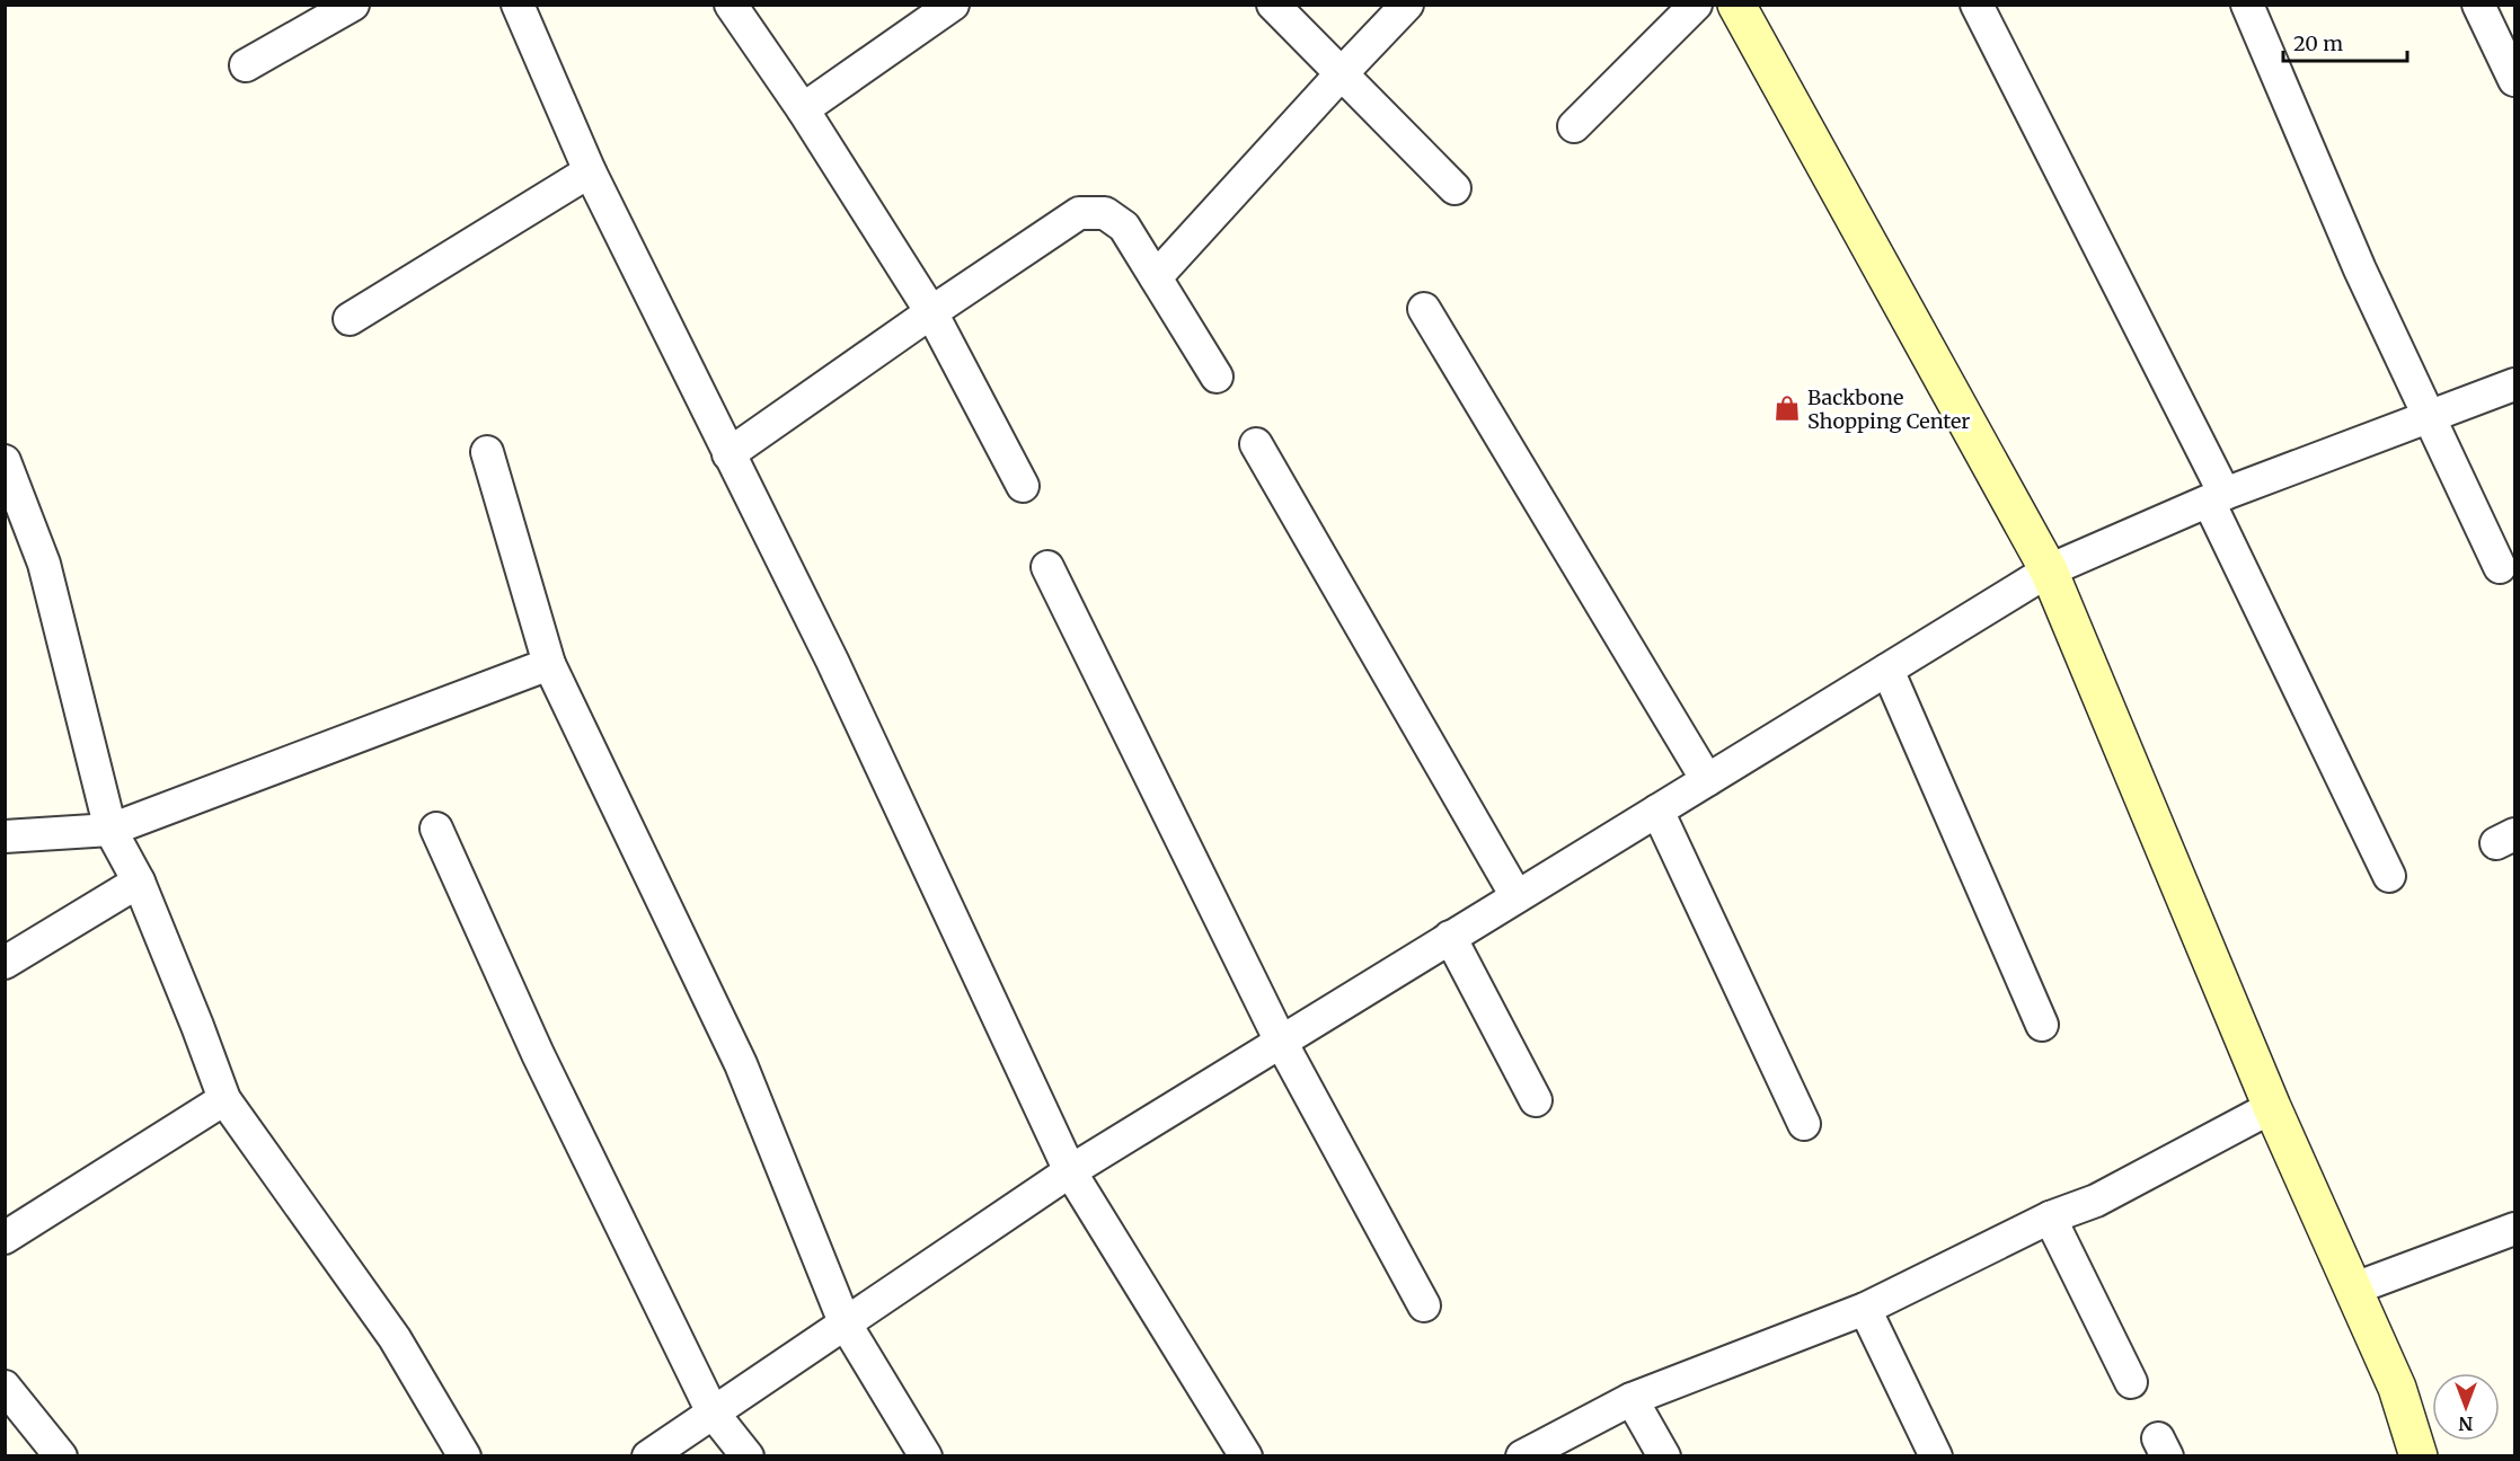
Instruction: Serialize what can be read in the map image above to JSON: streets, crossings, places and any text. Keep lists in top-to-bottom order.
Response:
{
  "places": {
    "shop": ["Backbone Shopping Center"]
  },
  "scale_bar": "20 m",
  "north": "bottom"
}
